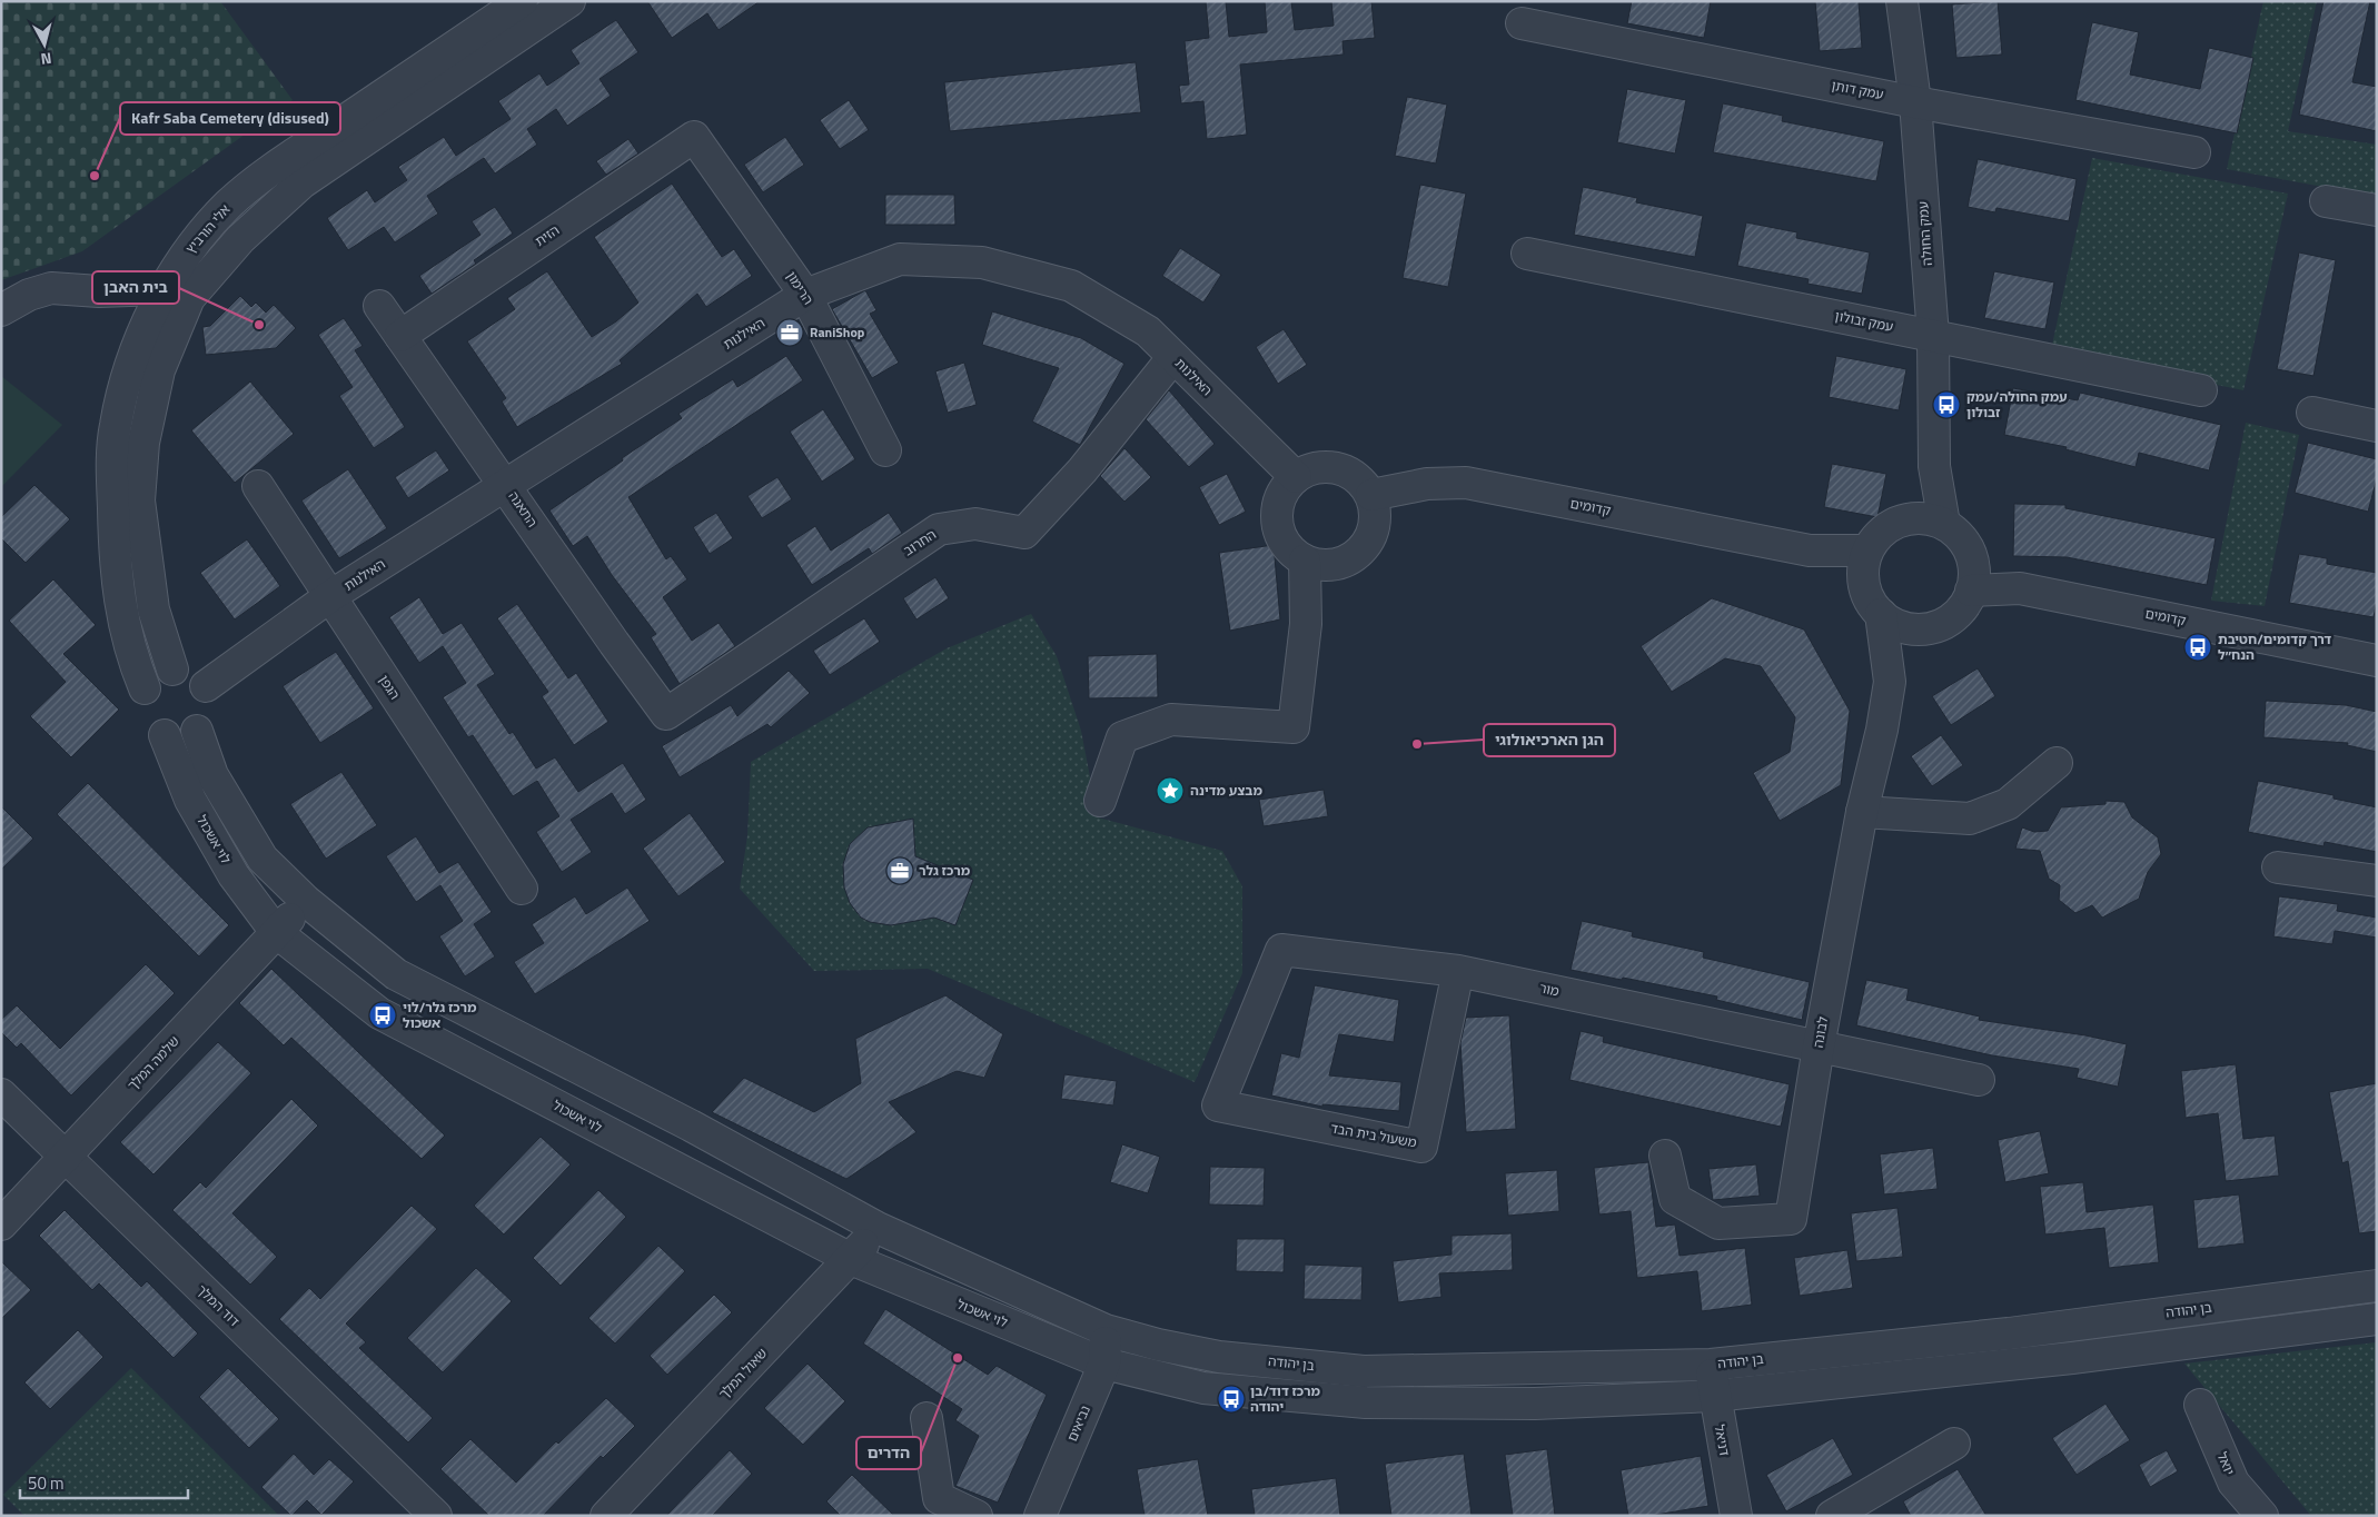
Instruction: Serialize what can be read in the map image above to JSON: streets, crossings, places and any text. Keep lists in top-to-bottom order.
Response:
{
  "streets": {
    "street": [
      "עמק דותן",
      "אלי הורביץ",
      "עמק החולה",
      "הזית",
      "הרימון",
      "עמק זבולון",
      "האילנות",
      "קדומים",
      "התאנה",
      "החרוב",
      "הגפן",
      "לוי אשכול",
      "מור",
      "לבונה",
      "שלמה המלך",
      "משעול בית הבד",
      "דוד המלך",
      "בן יהודה",
      "שאול המלך",
      "נביאים",
      "דניאל",
      "יואל"
    ]
  },
  "crossings": [
    ["עמק דותן", "עמק החולה"],
    ["אלי הורביץ", "האילנות"],
    ["אלי הורביץ", "לוי אשכול"],
    ["עמק החולה", "עמק זבולון"],
    ["עמק החולה", "קדומים"],
    ["עמק החולה", "לבונה"],
    ["הזית", "הרימון"],
    ["הזית", "התאנה"],
    ["הרימון", "האילנות"],
    ["האילנות", "קדומים"],
    ["האילנות", "התאנה"],
    ["האילנות", "החרוב"],
    ["האילנות", "הגפן"],
    ["האילנות", "לוי אשכול"],
    ["קדומים", "לבונה"],
    ["התאנה", "החרוב"],
    ["לוי אשכול", "שלמה המלך"],
    ["לוי אשכול", "שאול המלך"],
    ["לוי אשכול", "נביאים"],
    ["מור", "לבונה"],
    ["מור", "משעול בית הבד"],
    ["שלמה המלך", "דוד המלך"],
    ["בן יהודה", "נביאים"],
    ["בן יהודה", "דניאל"]
  ],
  "places": {
    "other": [
      "Kafr Saba Cemetery (disused)",
      "בית האבן",
      "הגן הארכיאולוגי",
      "הדרים"
    ],
    "office": ["RaniShop", "מרכז גלר"],
    "bus stop": [
      "עמק החולה/עמק זבולון",
      "דרך קדומים/חטיבת הנח״ל",
      "מרכז גלר/לוי אשכול",
      "מרכז דוד/בן יהודה"
    ],
    "place": ["מבצע מדינה"]
  },
  "scale_bar": "50 m",
  "north": "bottom"
}
